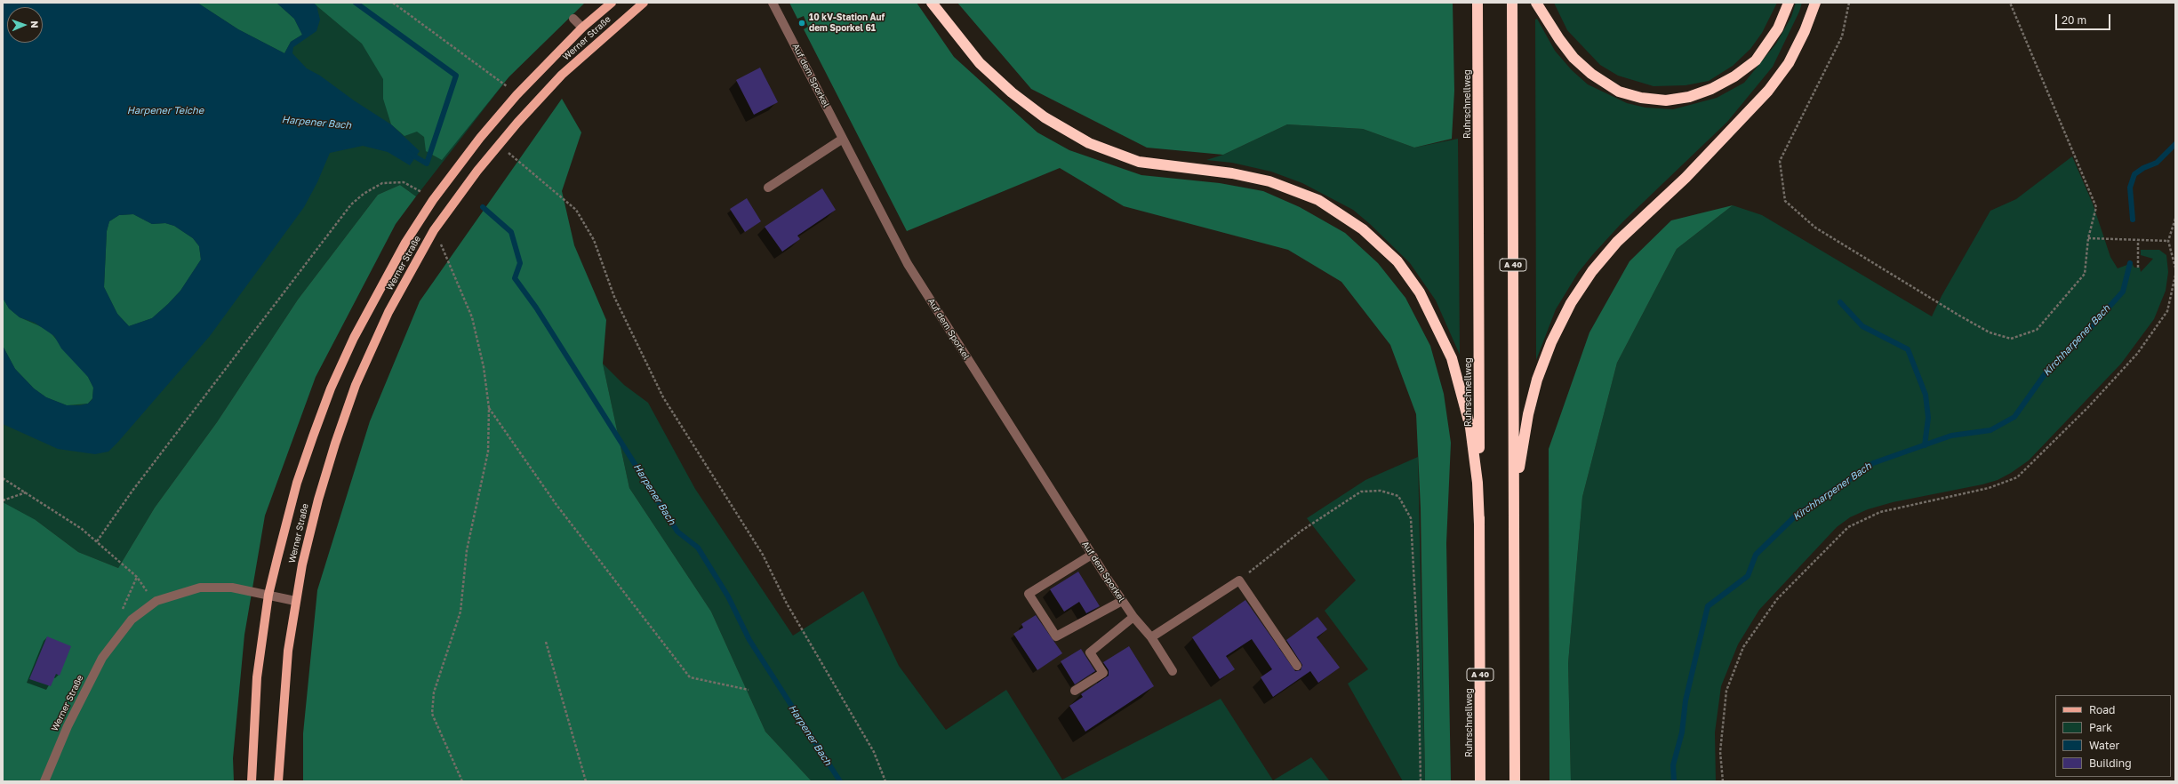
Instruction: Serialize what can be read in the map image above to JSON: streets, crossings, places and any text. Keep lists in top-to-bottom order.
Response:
{
  "streets": {
    "highway": ["Ruhrschnellweg", "A 40"],
    "main road": ["Werner Straße"],
    "street": ["Auf dem Sporkel"]
  },
  "water": ["Harpener Teiche", "Harpener Bach", "Kirchharpener Bach"],
  "places": ["10 kV-Station Auf dem Sporkel 61"],
  "legend": [
    "Road",
    "Park",
    "Water",
    "Building"
  ],
  "scale_bar": "20 m",
  "north": "right"
}
